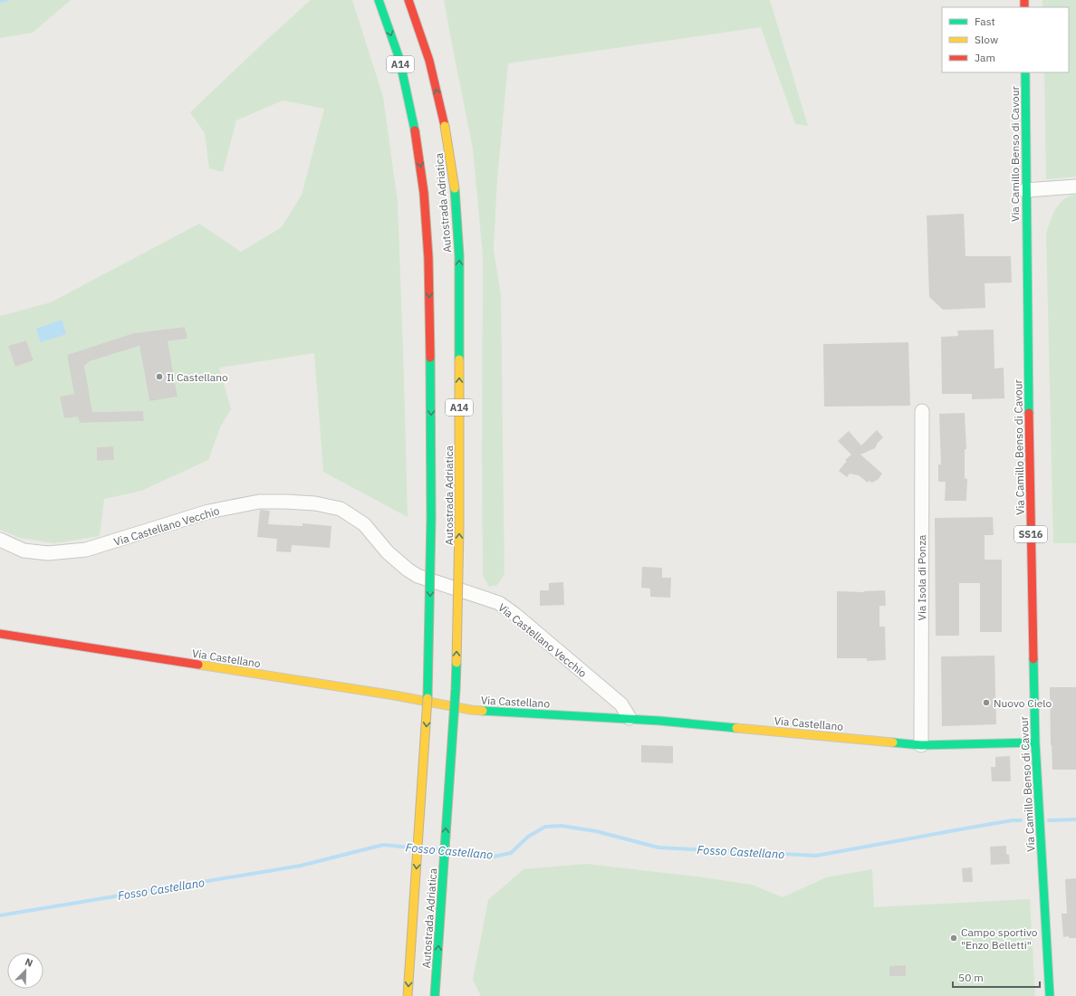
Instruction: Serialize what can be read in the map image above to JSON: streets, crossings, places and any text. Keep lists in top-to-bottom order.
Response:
{
  "streets": {
    "main road": [
      "A14",
      "Via Camillo Benso di Cavour",
      "Autostrada Adriatica",
      "SS16",
      "Via Castellano"
    ],
    "street": ["Via Castellano Vecchio", "Via Isola di Ponza"]
  },
  "crossings": [
    ["Via Camillo Benso di Cavour", "Via Castellano"],
    ["Via Castellano Vecchio", "Via Castellano"],
    ["Via Isola di Ponza", "Via Castellano"]
  ],
  "water": ["Fosso Castellano"],
  "places": ["Il Castellano", "Nuovo Cielo", "Campo sportivo \"Enzo Belletti\""],
  "legend": ["Fast", "Slow", "Jam"],
  "scale_bar": "50 m",
  "north": "top right"
}
